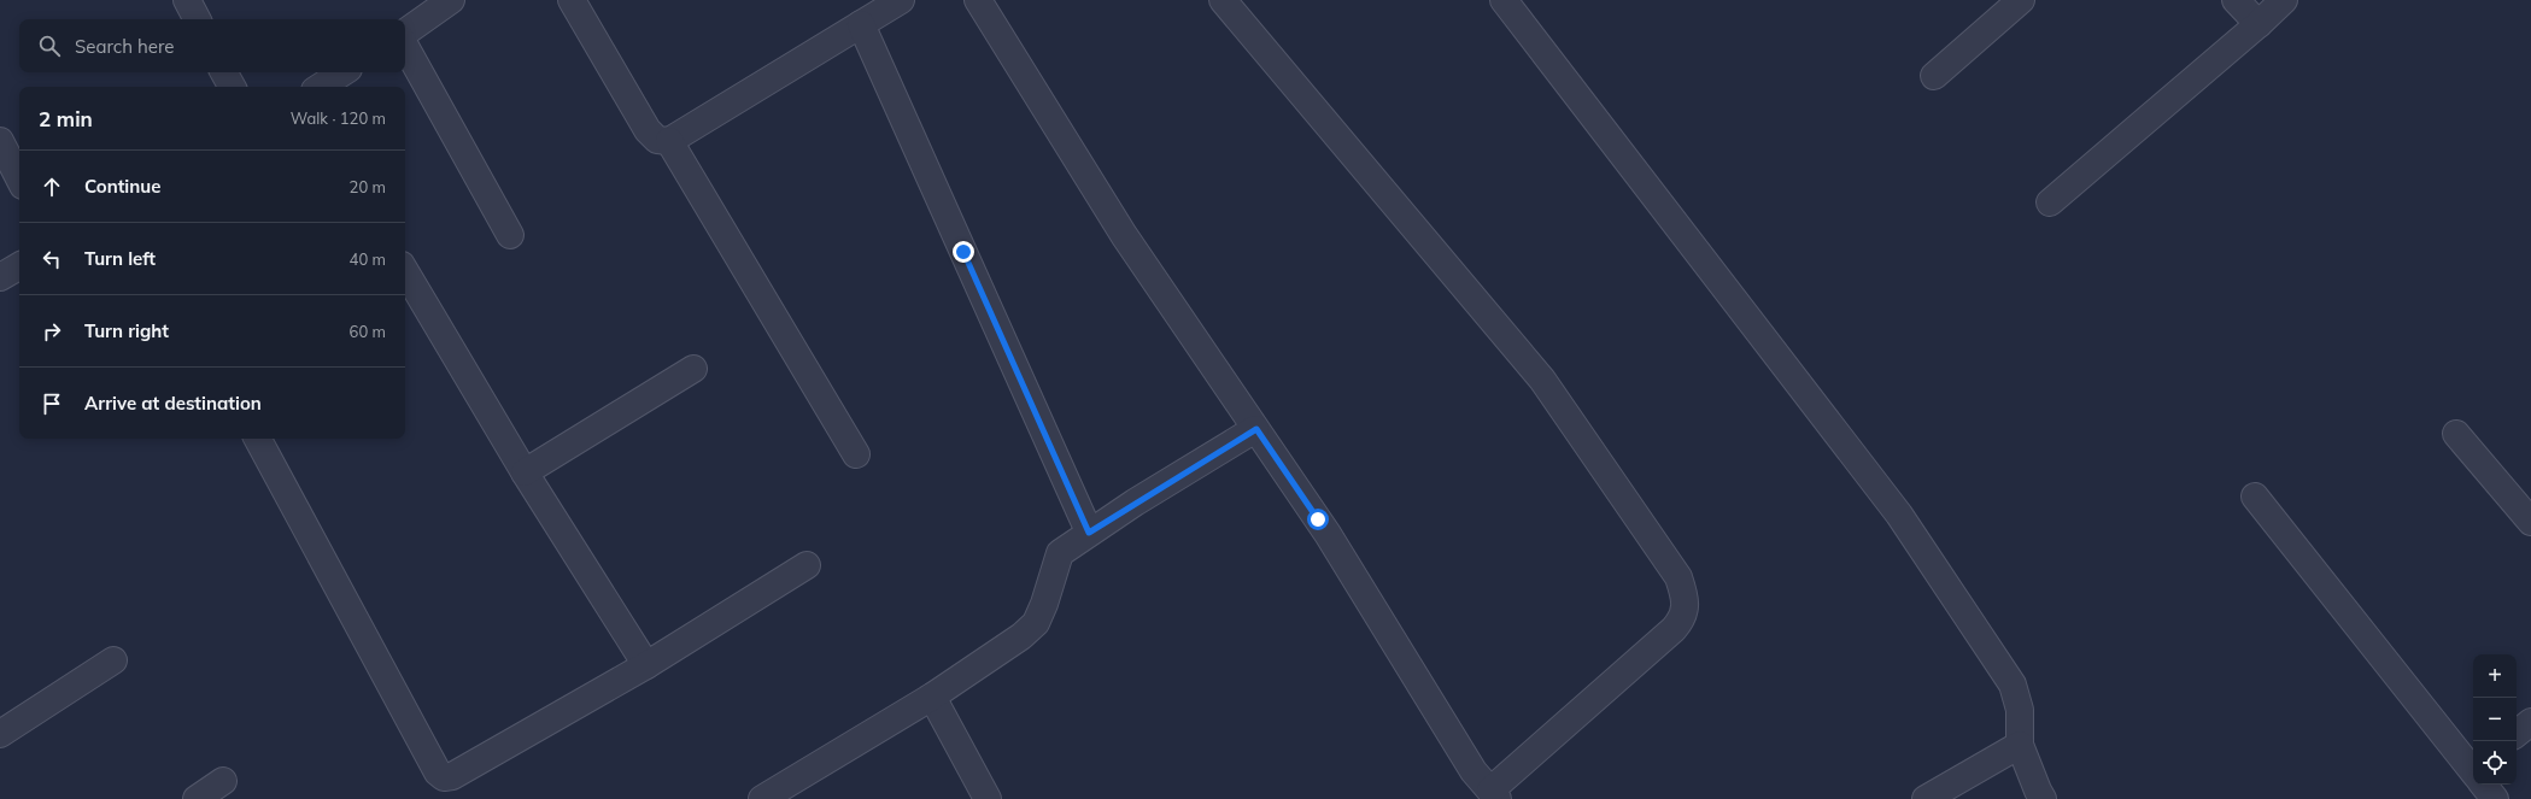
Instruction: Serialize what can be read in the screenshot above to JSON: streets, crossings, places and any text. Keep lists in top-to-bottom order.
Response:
{
  "page": {
    "search": "Search here",
    "heading": ["2 min", "Walk · 120 m"],
    "list": [
      ["Continue", "20 m"],
      ["Turn left", "40 m"],
      ["Turn right", "60 m"],
      "Arrive at destination"
    ],
    "map_buttons": ["+", "−"]
  }
}
